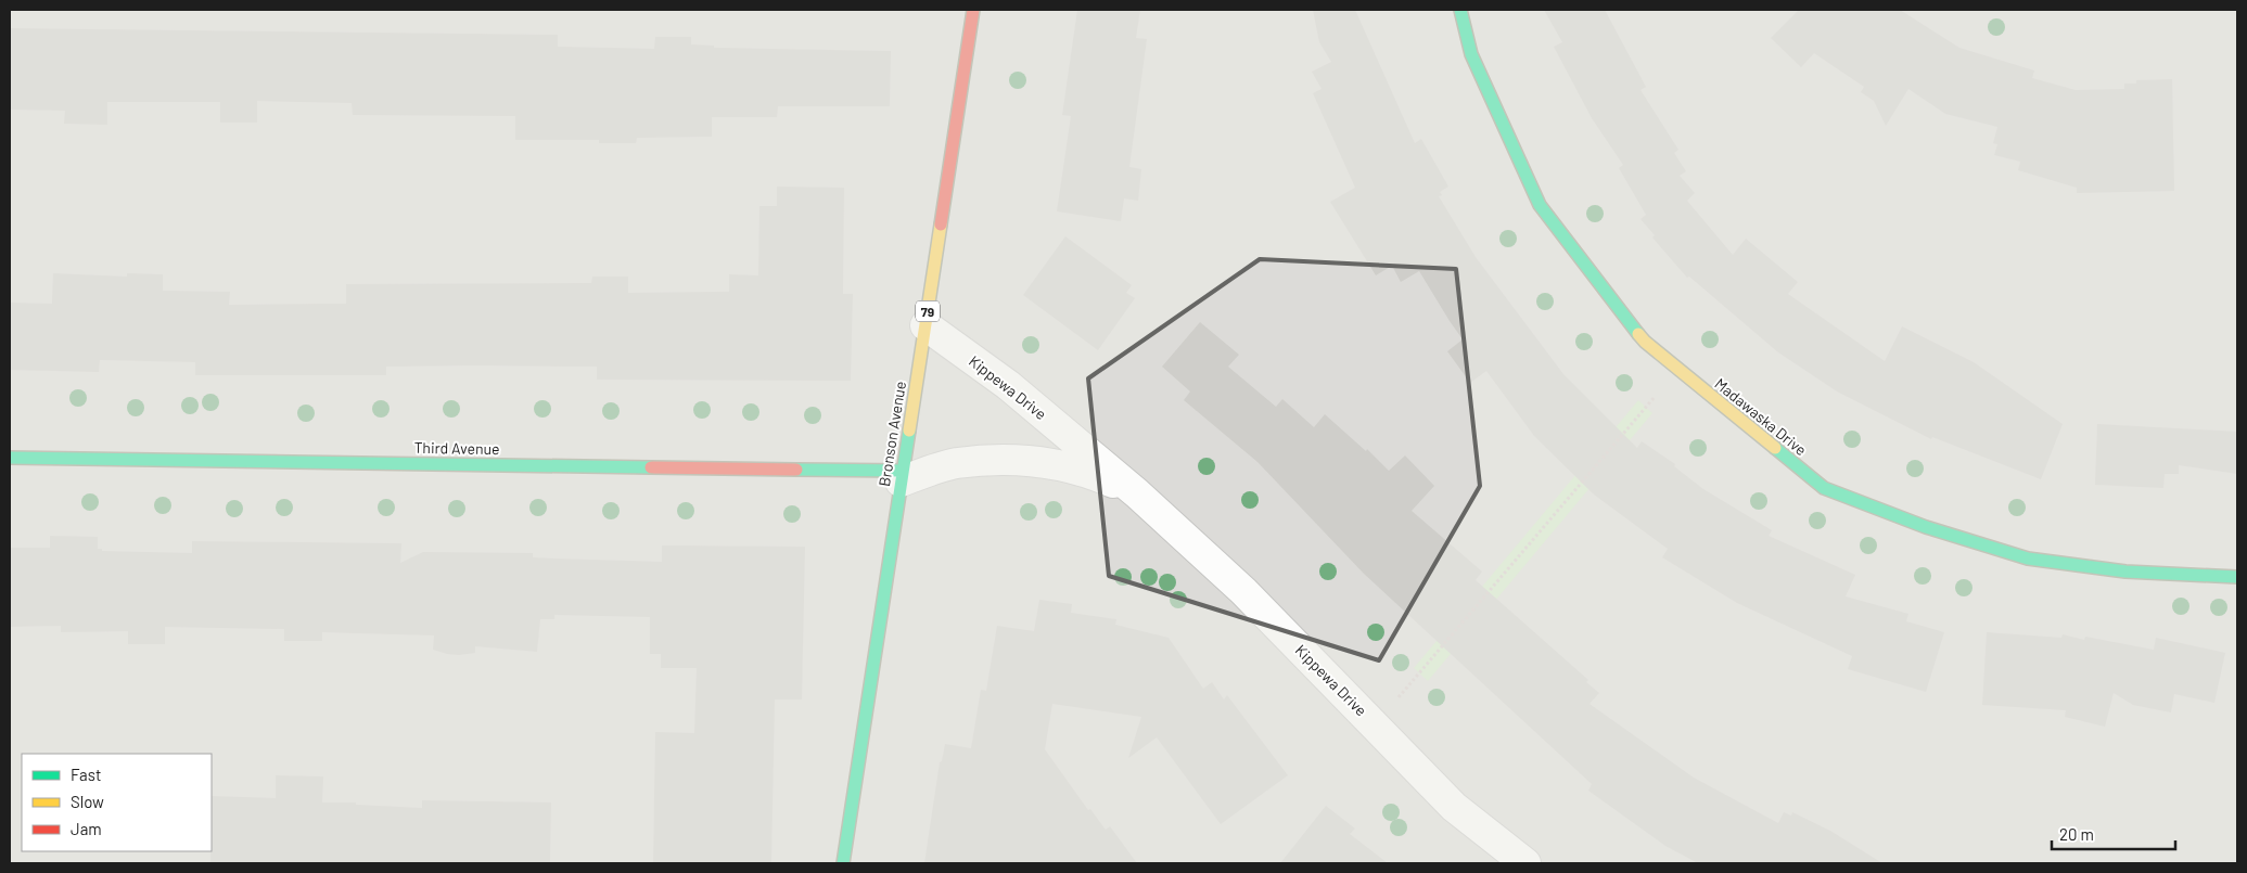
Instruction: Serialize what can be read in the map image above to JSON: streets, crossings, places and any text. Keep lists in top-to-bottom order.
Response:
{
  "streets": {
    "street": [
      "79",
      "Kippewa Drive",
      "Madawaska Drive",
      "Bronson Avenue",
      "Third Avenue"
    ]
  },
  "crossings": [
    ["Kippewa Drive", "Bronson Avenue"],
    ["Kippewa Drive", "Third Avenue"],
    ["Bronson Avenue", "Third Avenue"]
  ],
  "legend": ["Fast", "Slow", "Jam"],
  "scale_bar": "20 m"
}
